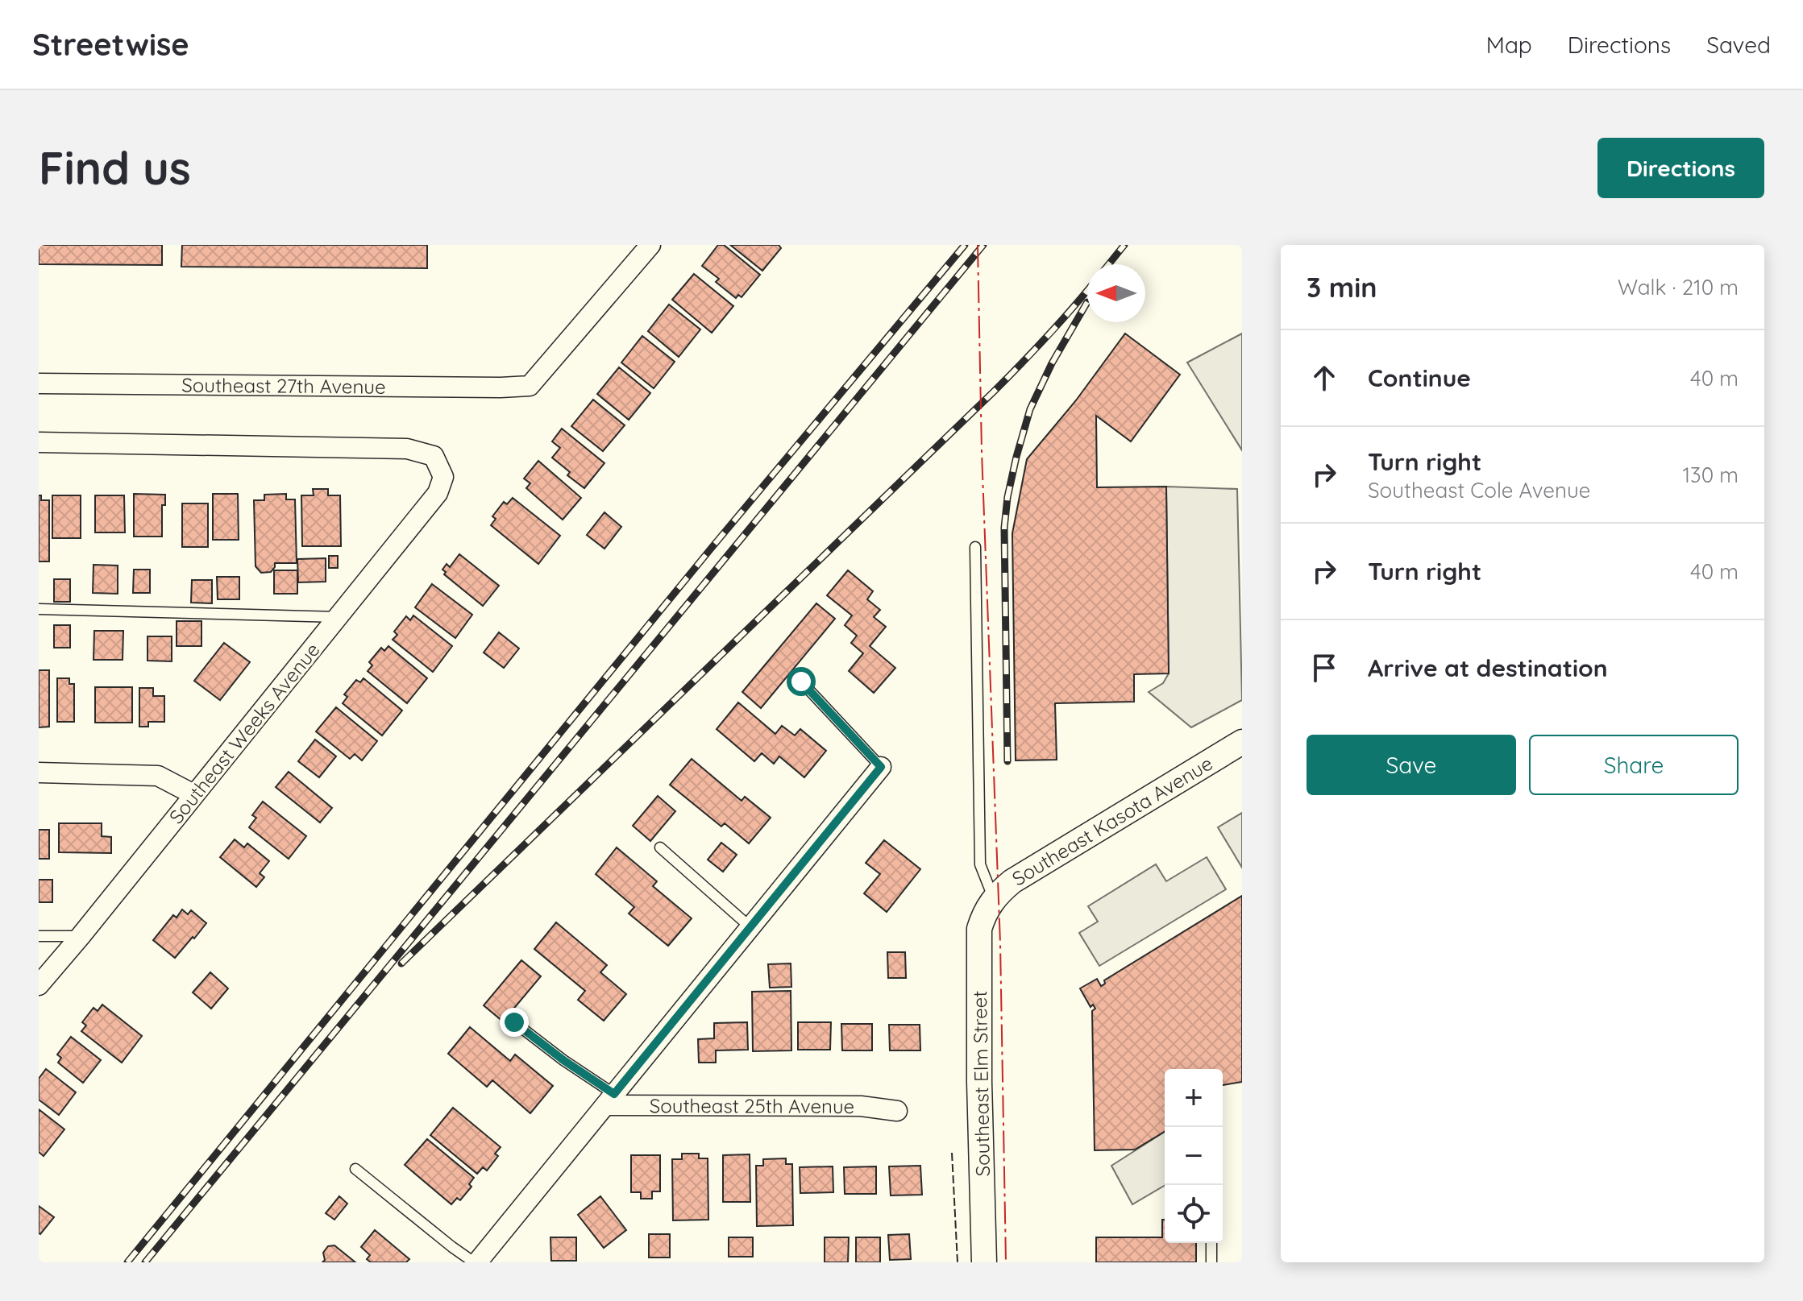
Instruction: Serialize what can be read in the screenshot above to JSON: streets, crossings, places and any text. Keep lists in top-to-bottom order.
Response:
{
  "streets": {
    "street": [
      "Southeast 27th Avenue",
      "Southeast Weeks Avenue",
      "Southeast Kasota Avenue",
      "Southeast Elm Street",
      "Southeast 25th Avenue"
    ]
  },
  "crossings": [
    ["Southeast Kasota Avenue", "Southeast Elm Street"]
  ],
  "north": "left",
  "page": {
    "header": "Streetwise",
    "nav": ["Map", "Directions", "Saved"],
    "buttons": [
      "Directions",
      ["Save", "Share"]
    ],
    "title": "Find us",
    "heading": ["3 min", "Walk · 210 m"],
    "list": [
      ["Continue", "40 m"],
      ["Turn right", "Southeast Cole Avenue", "130 m"],
      ["Turn right", "40 m"],
      "Arrive at destination"
    ],
    "map_buttons": ["+", "−"]
  }
}
